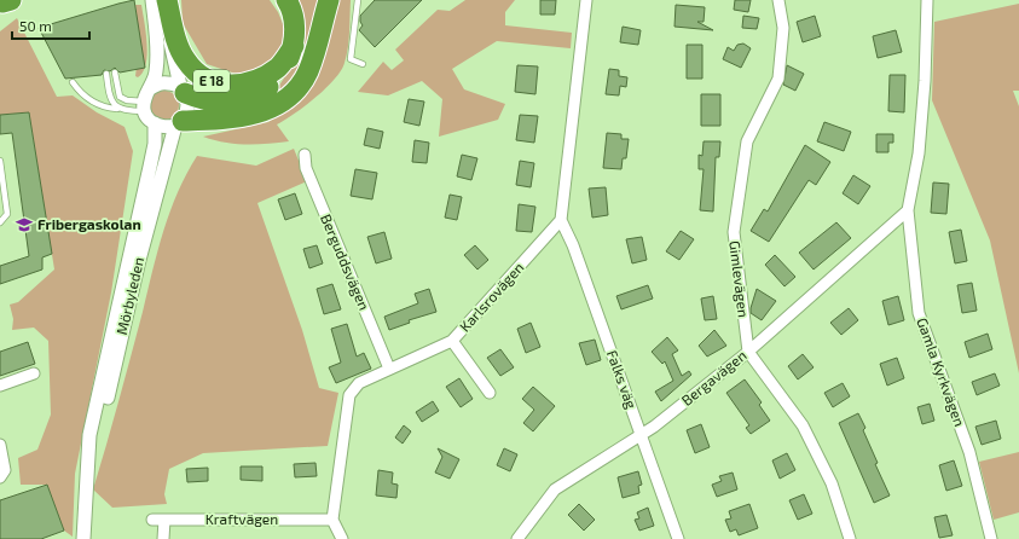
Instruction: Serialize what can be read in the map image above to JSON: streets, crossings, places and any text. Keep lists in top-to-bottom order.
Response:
{
  "streets": {
    "highway": ["E 18"],
    "street": [
      "Berguddsvägen",
      "Gimlevägen",
      "Mörbyleden",
      "Karlsrovägen",
      "Gamla Kyrkvägen",
      "Bergavägen",
      "Falks väg",
      "Kraftvägen"
    ]
  },
  "crossings": [
    ["E 18", "Mörbyleden"],
    ["Berguddsvägen", "Karlsrovägen"],
    ["Gimlevägen", "Bergavägen"],
    ["Karlsrovägen", "Falks väg"],
    ["Karlsrovägen", "Kraftvägen"],
    ["Gamla Kyrkvägen", "Bergavägen"],
    ["Bergavägen", "Falks väg"]
  ],
  "places": {
    "school or university": ["Fribergaskolan"]
  },
  "scale_bar": "50 m"
}
